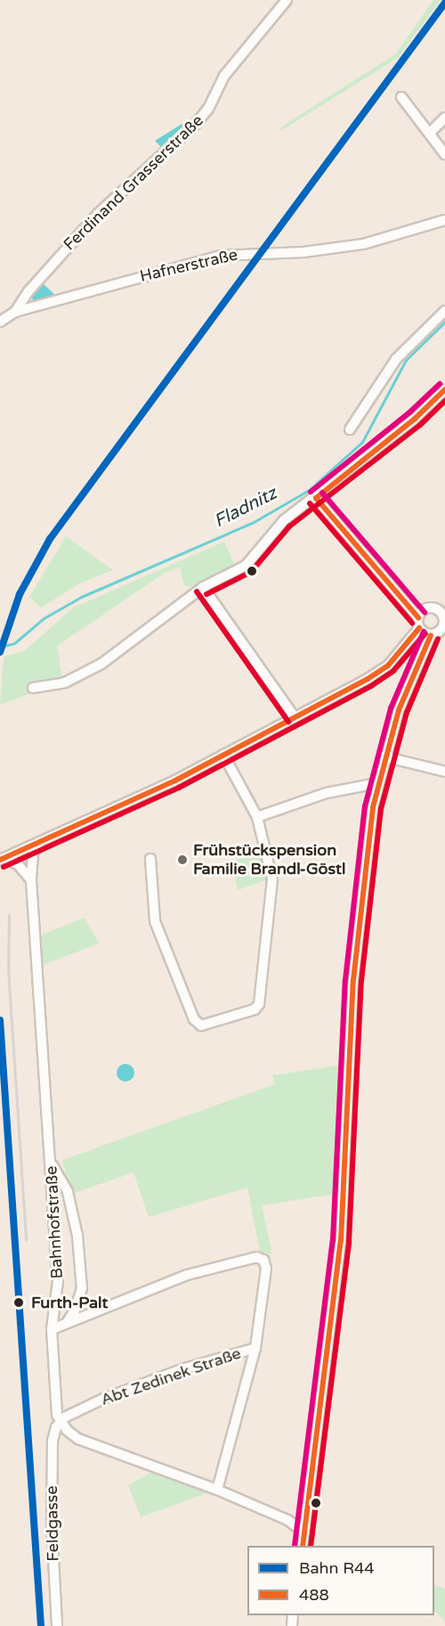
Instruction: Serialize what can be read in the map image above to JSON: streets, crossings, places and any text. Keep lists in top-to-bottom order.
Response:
{
  "streets": {
    "street": [
      "Ferdinand Grasserstraße",
      "Hafnerstraße",
      "Bahnhofstraße",
      "Abt Zedinek Straße",
      "Feldgasse"
    ]
  },
  "crossings": [
    ["Ferdinand Grasserstraße", "Hafnerstraße"],
    ["Bahnhofstraße", "Abt Zedinek Straße"],
    ["Bahnhofstraße", "Feldgasse"],
    ["Abt Zedinek Straße", "Feldgasse"]
  ],
  "water": ["Fladnitz"],
  "places": ["Frühstückspension Familie Brandl-Göstl", "Furth-Palt"],
  "lines": ["rail line R44", "transit line 488"],
  "legend": ["Bahn R44", "488"]
}
